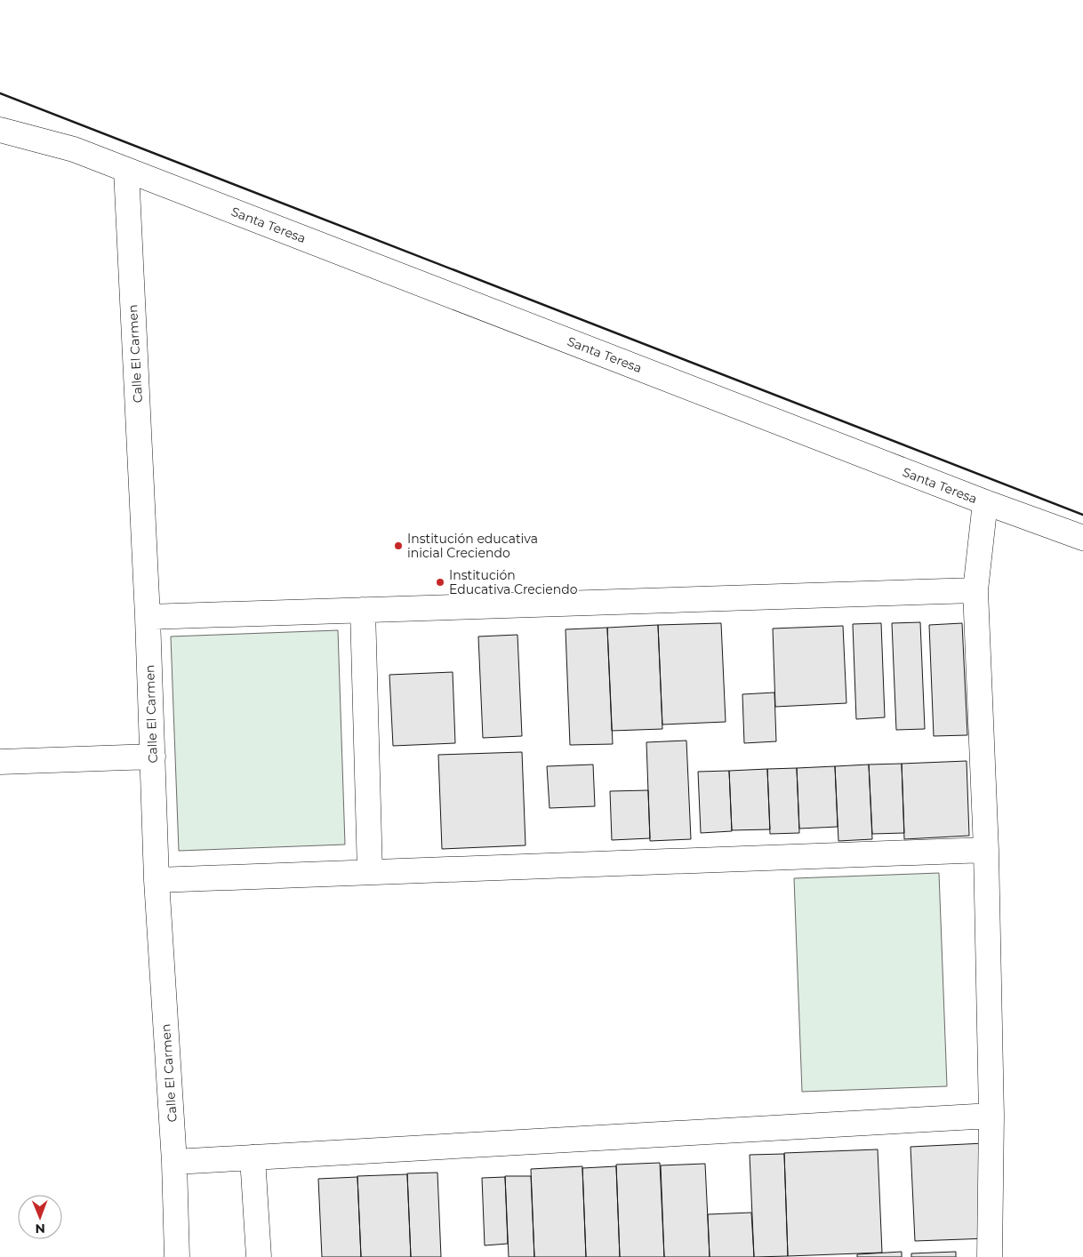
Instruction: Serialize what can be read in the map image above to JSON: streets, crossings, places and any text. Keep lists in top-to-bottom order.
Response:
{
  "streets": {
    "street": ["Santa Teresa", "Calle El Carmen"]
  },
  "crossings": [
    ["Santa Teresa", "Calle El Carmen"]
  ],
  "places": ["Institución educativa inicial Creciendo", "Institución Educativa Creciendo"],
  "north": "bottom"
}
